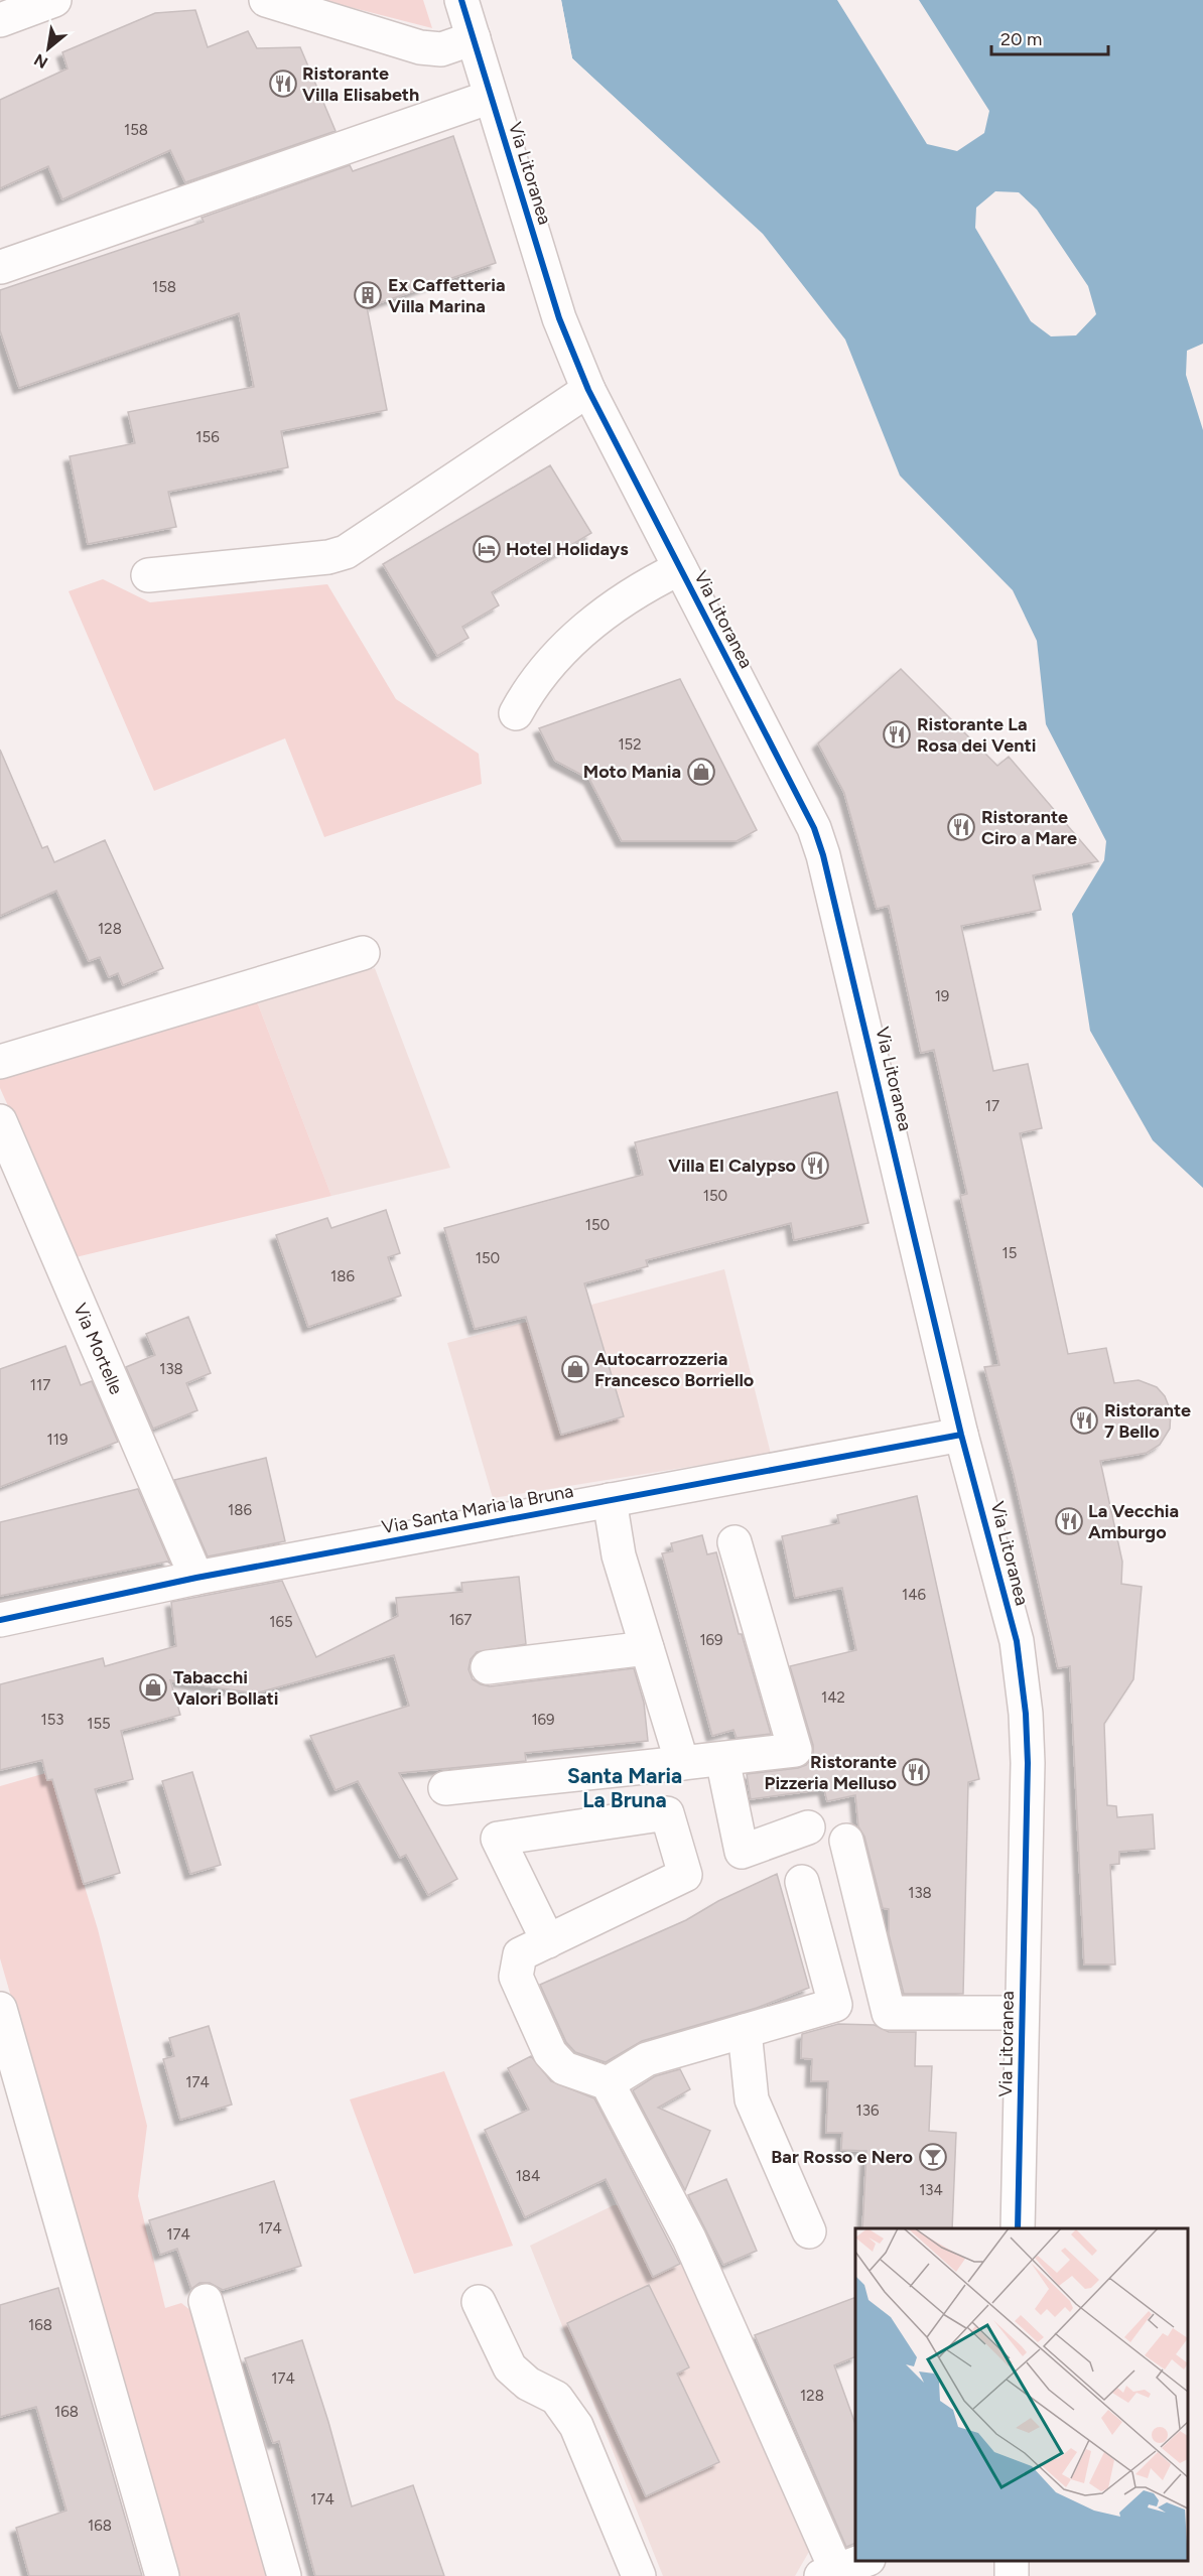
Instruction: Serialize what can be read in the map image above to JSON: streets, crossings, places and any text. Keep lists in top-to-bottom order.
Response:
{
  "streets": {
    "street": ["Via Litoranea", "Via Mortelle", "Via Santa Maria la Bruna"]
  },
  "crossings": [
    ["Via Litoranea", "Via Santa Maria la Bruna"],
    ["Via Mortelle", "Via Santa Maria la Bruna"]
  ],
  "districts": ["Santa Maria La Bruna"],
  "places": {
    "restaurant": [
      "Ristorante Villa Elisabeth",
      "Ristorante La Rosa dei Venti",
      "Ristorante Ciro a Mare",
      "Villa El Calypso",
      "Ristorante 7 Bello",
      "La Vecchia Amburgo",
      "Ristorante Pizzeria Melluso"
    ],
    "building": ["Ex Caffetteria Villa Marina"],
    "hotel": ["Hotel Holidays"],
    "shop": ["Moto Mania", "Autocarrozzeria Francesco Borriello", "Tabacchi Valori Bollati"],
    "bar": ["Bar Rosso e Nero"]
  },
  "house_numbers": [
    "158",
    "158",
    "156",
    "152",
    "128",
    "19",
    "17",
    "150",
    "150",
    "15",
    "150",
    "186",
    "138",
    "117",
    "119",
    "186",
    "146",
    "167",
    "165",
    "169",
    "142",
    "153",
    "169",
    "155",
    "138",
    "174",
    "136",
    "184",
    "134",
    "174",
    "174",
    "168",
    "174",
    "128",
    "168",
    "174",
    "168"
  ],
  "scale_bar": "20 m",
  "north": "bottom left"
}
